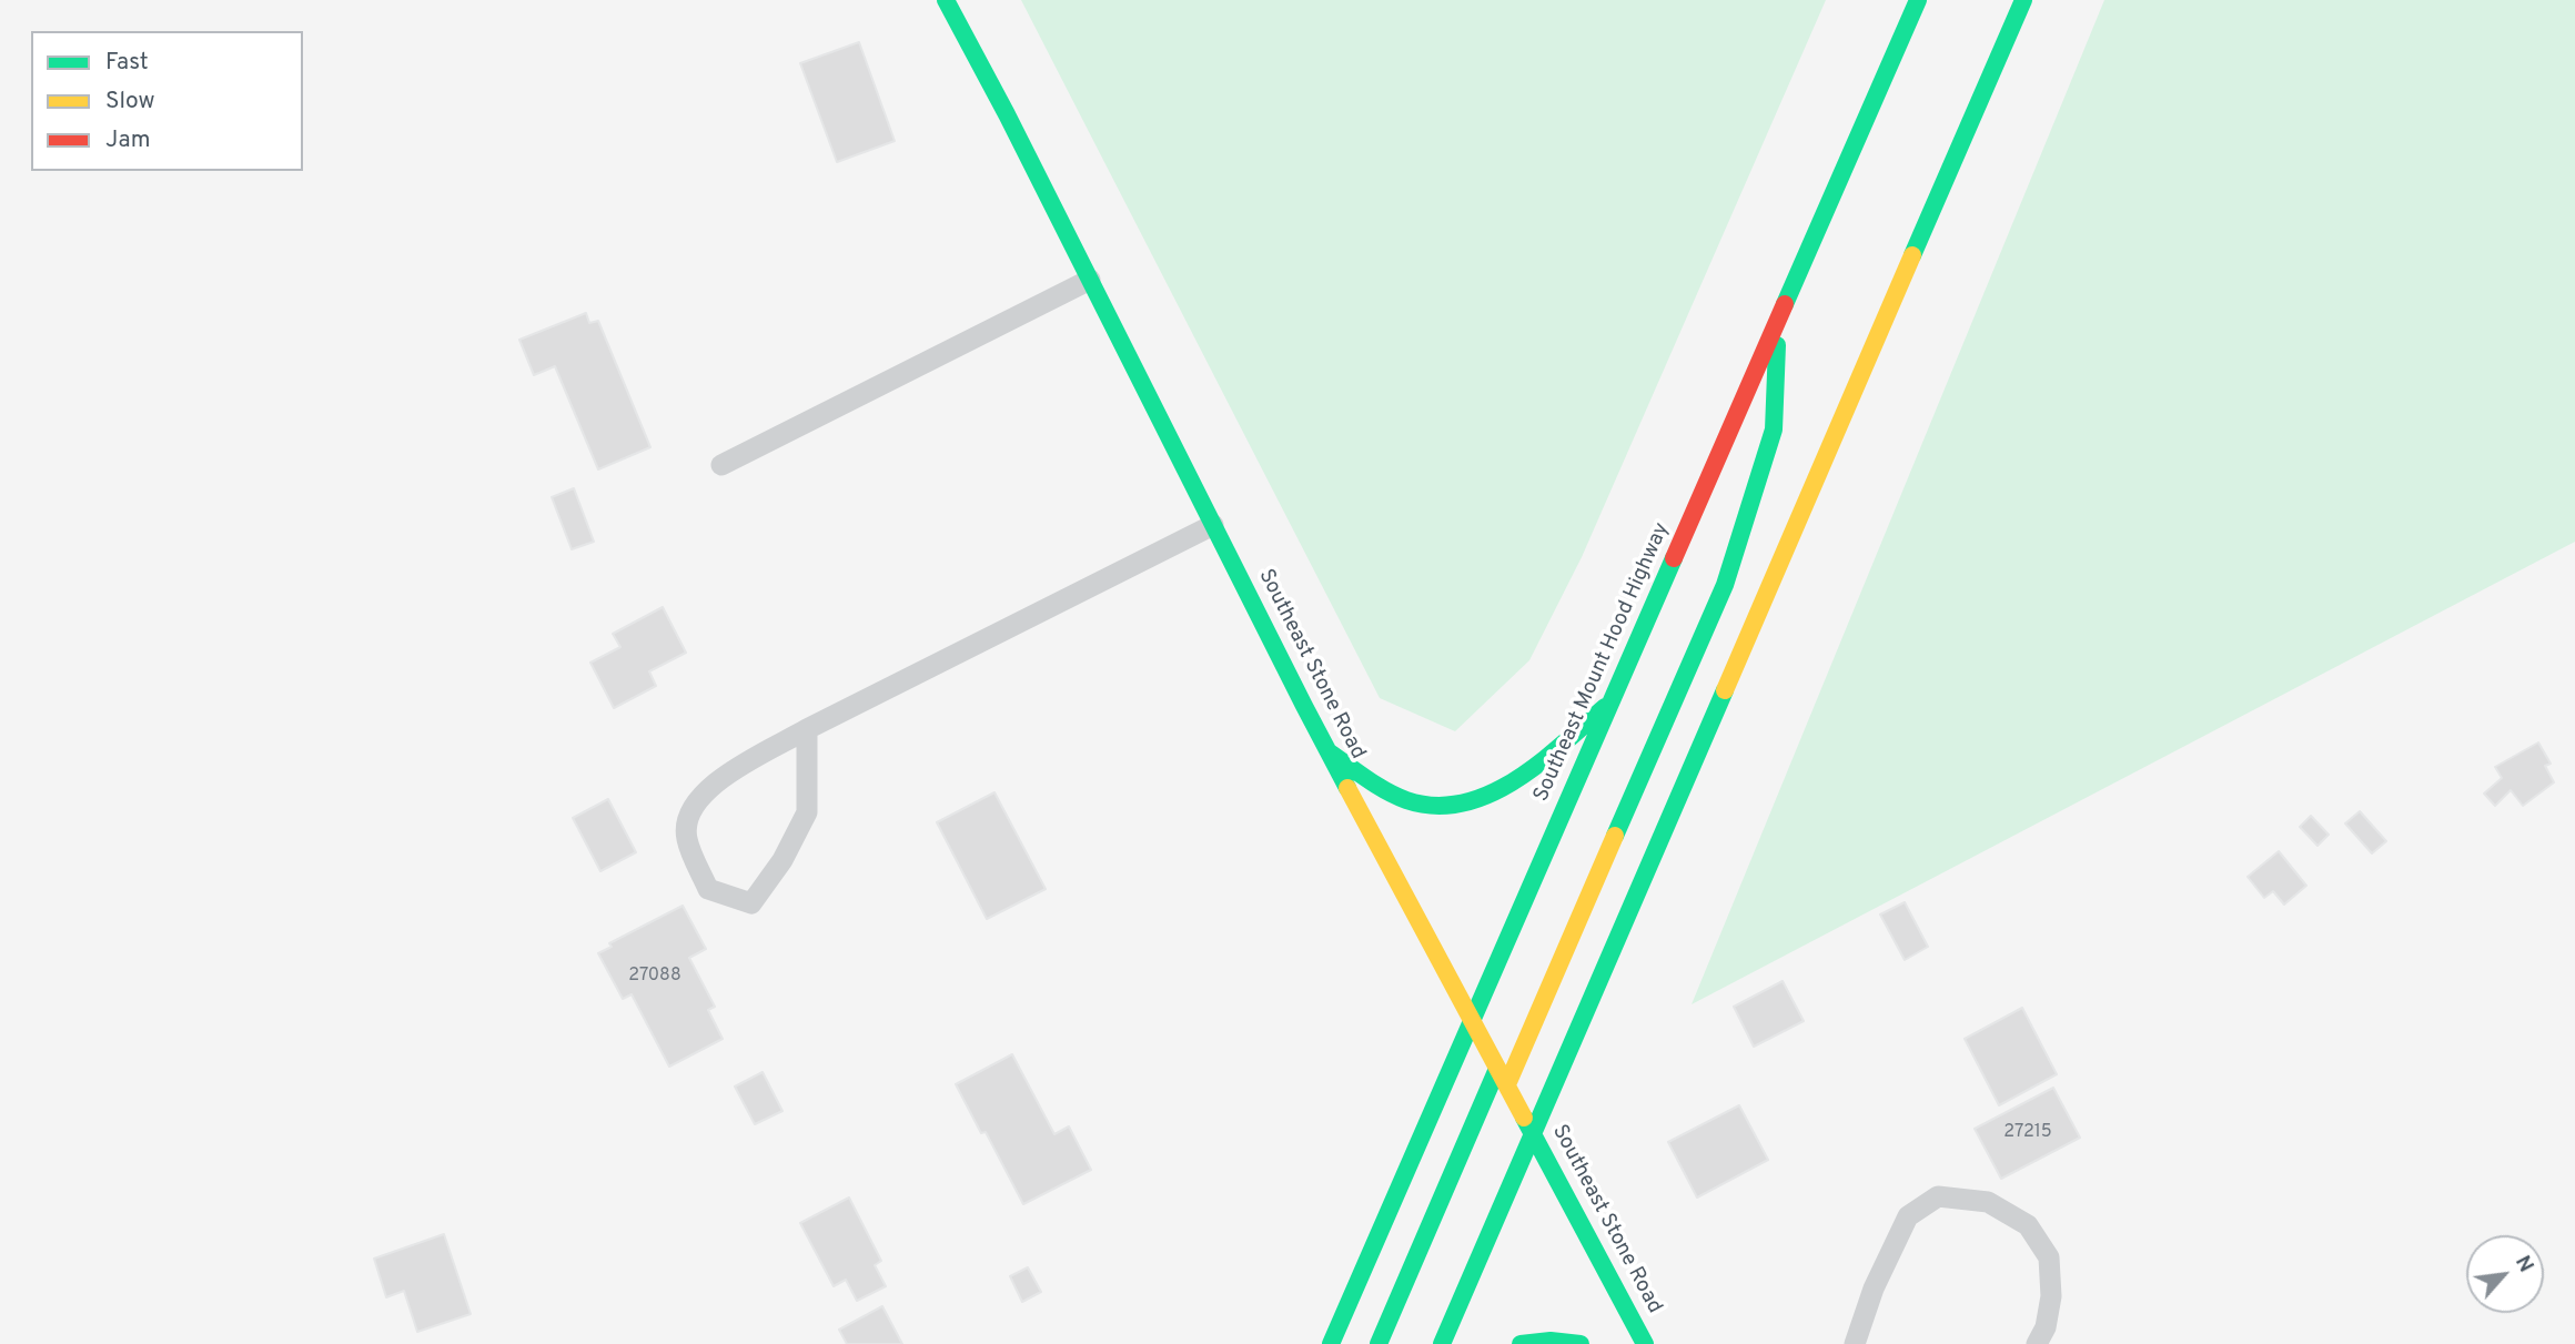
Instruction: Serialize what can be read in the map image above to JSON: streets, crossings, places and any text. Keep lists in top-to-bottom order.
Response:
{
  "streets": {
    "main road": ["Southeast Mount Hood Highway", "Southeast Stone Road"]
  },
  "crossings": [
    ["Southeast Mount Hood Highway", "Southeast Stone Road"]
  ],
  "house_numbers": ["27088", "27215"],
  "legend": ["Fast", "Slow", "Jam"],
  "north": "top right"
}
